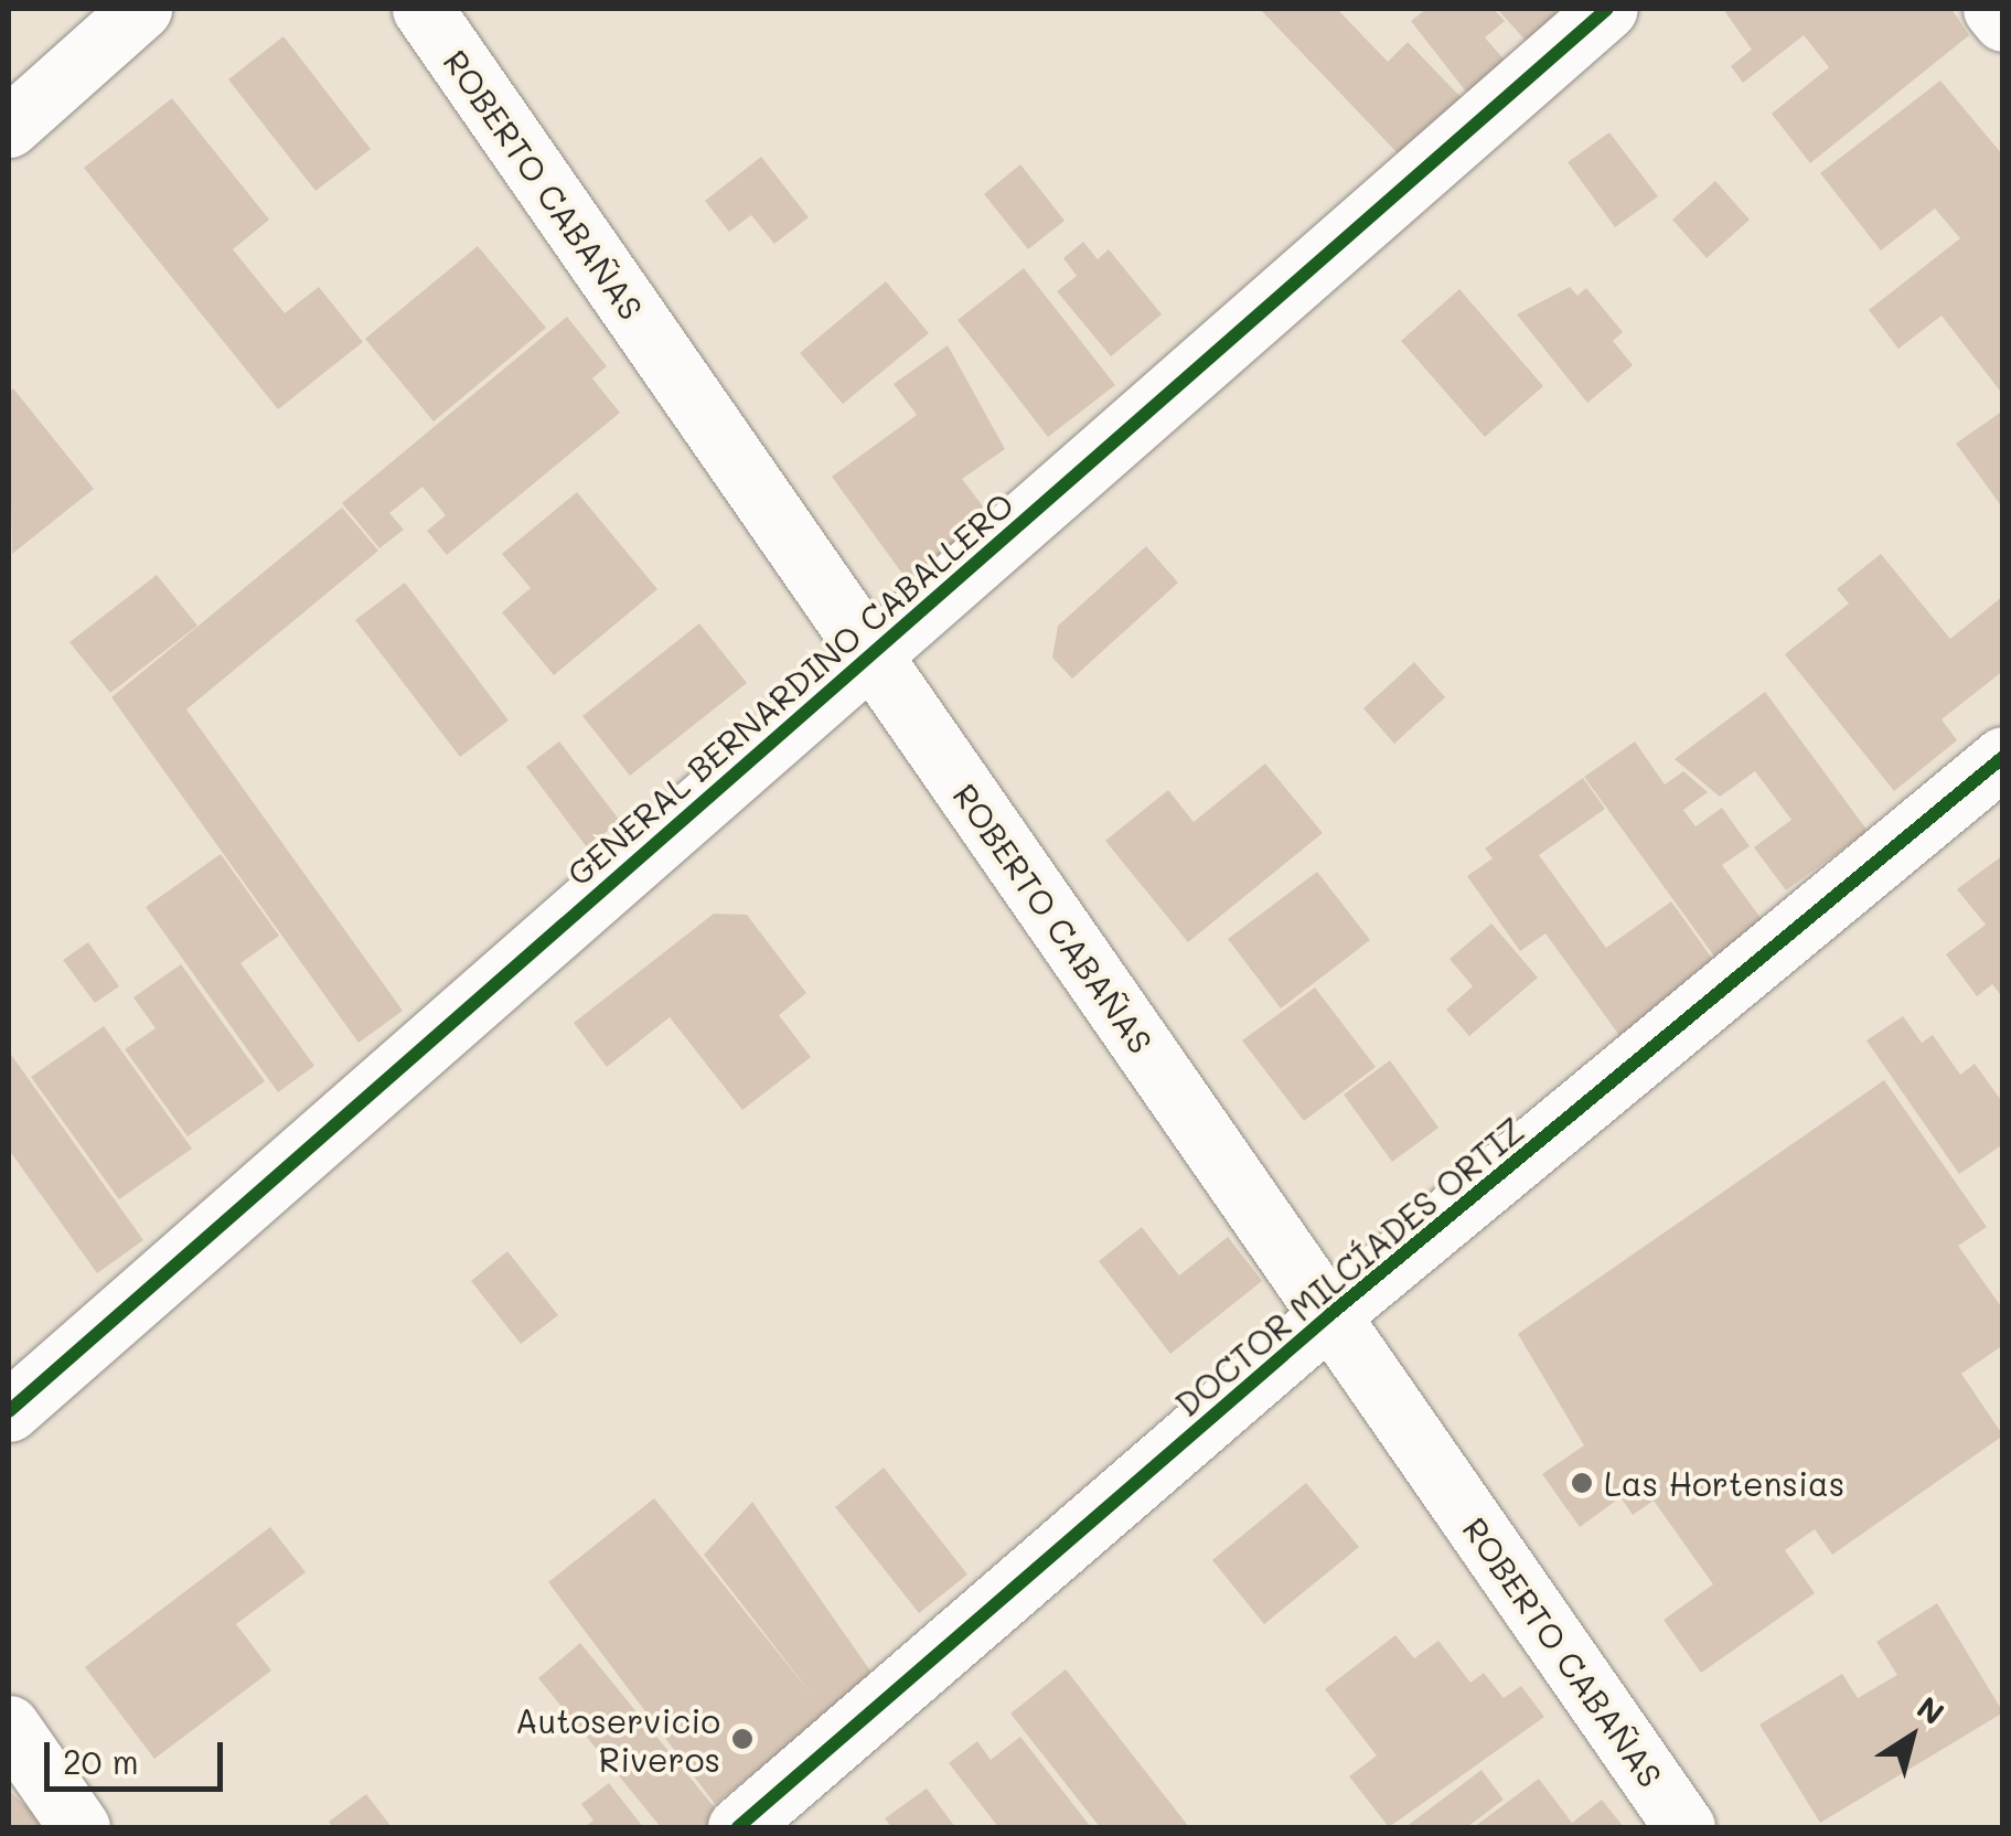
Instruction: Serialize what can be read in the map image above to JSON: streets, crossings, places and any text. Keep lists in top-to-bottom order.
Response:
{
  "streets": {
    "street": ["ROBERTO CABAÑAS", "GENERAL BERNARDINO CABALLERO", "DOCTOR MILCÍADES ORTIZ"]
  },
  "crossings": [
    ["ROBERTO CABAÑAS", "GENERAL BERNARDINO CABALLERO"],
    ["ROBERTO CABAÑAS", "DOCTOR MILCÍADES ORTIZ"]
  ],
  "places": ["Las Hortensias", "Autoservicio Riveros"],
  "scale_bar": "20 m",
  "north": "top right"
}
